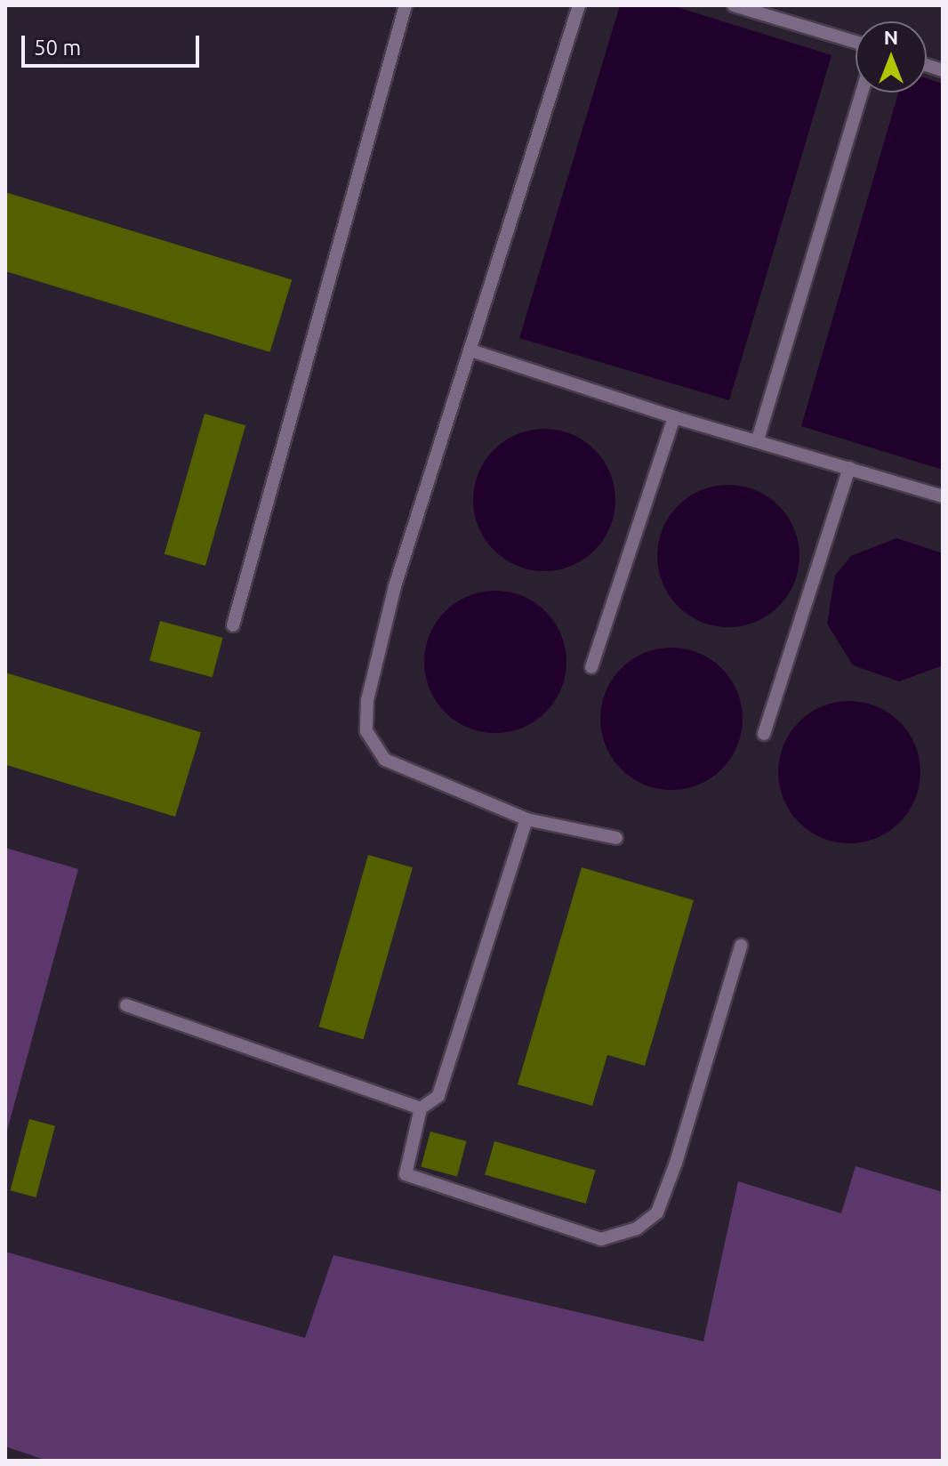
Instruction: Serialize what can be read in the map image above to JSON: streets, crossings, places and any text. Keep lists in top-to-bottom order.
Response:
{
  "scale_bar": "50 m",
  "north": "top"
}
